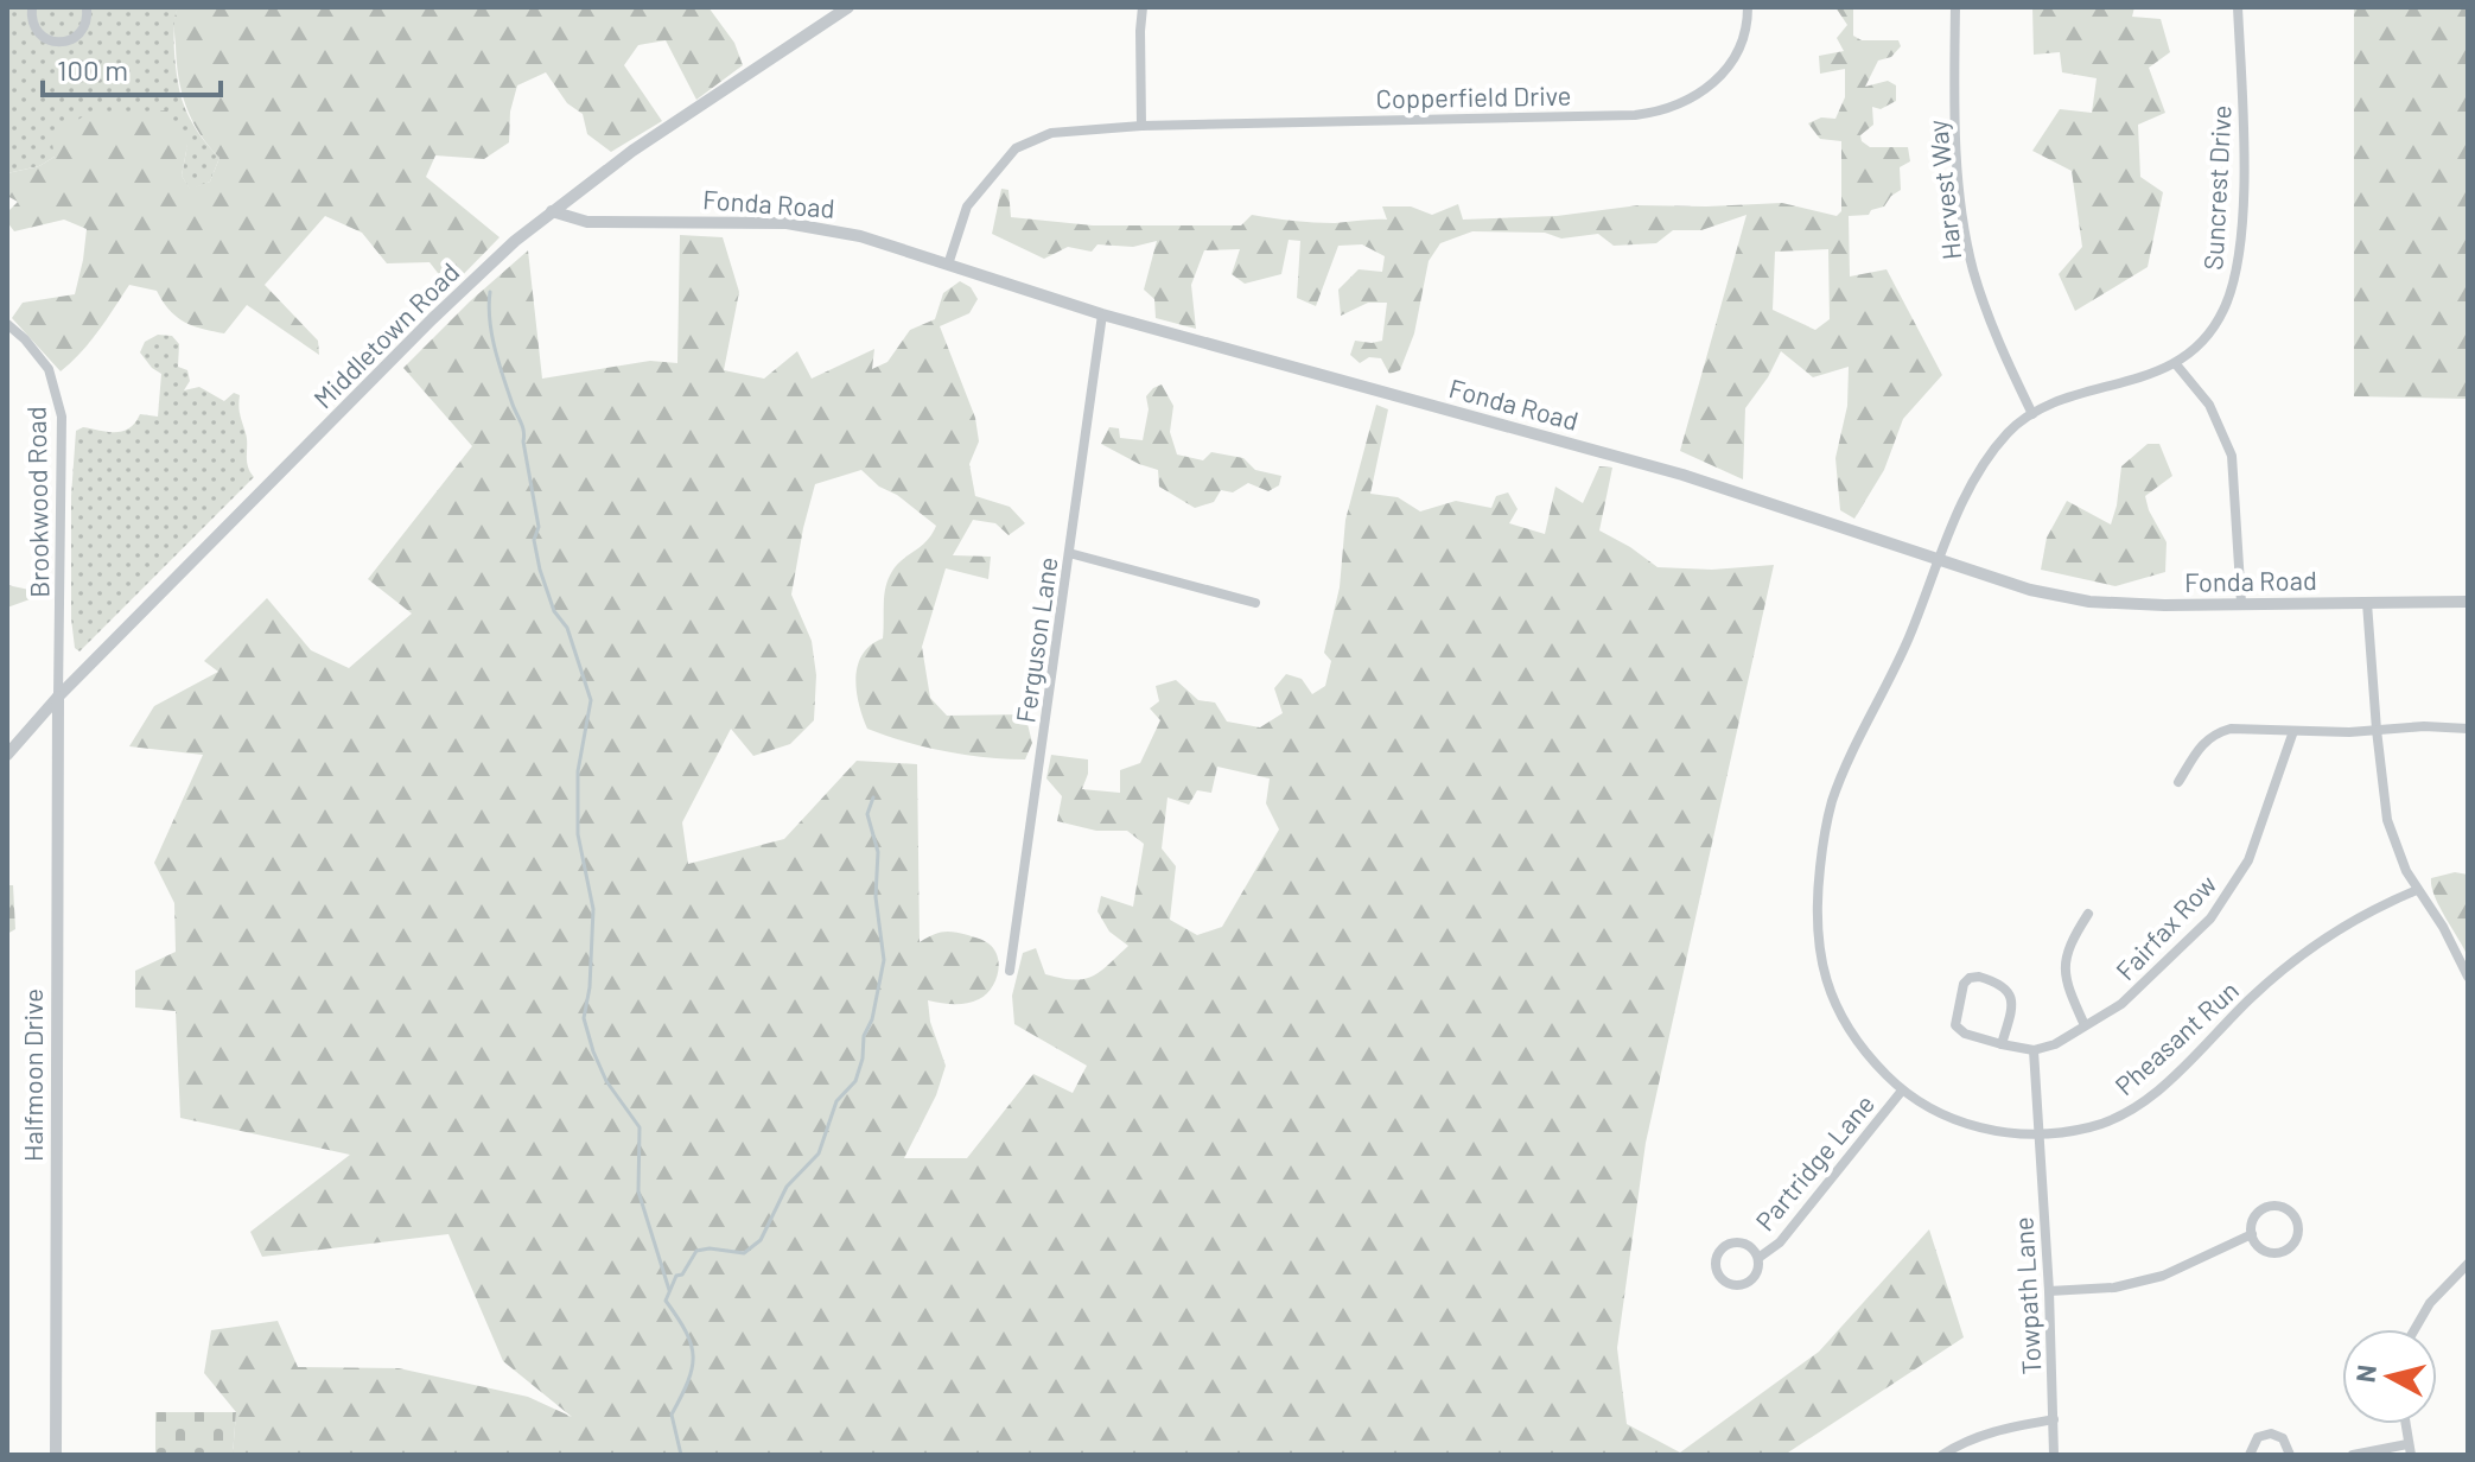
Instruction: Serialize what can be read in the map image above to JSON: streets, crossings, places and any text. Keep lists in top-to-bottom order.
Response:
{
  "streets": {
    "street": [
      "Copperfield Drive",
      "Suncrest Drive",
      "Harvest Way",
      "Fonda Road",
      "Middletown Road",
      "Brookwood Road",
      "Ferguson Lane",
      "Fairfax Row",
      "Pheasant Run",
      "Halfmoon Drive",
      "Partridge Lane",
      "Towpath Lane"
    ]
  },
  "crossings": [
    ["Copperfield Drive", "Fonda Road"],
    ["Suncrest Drive", "Harvest Way"],
    ["Suncrest Drive", "Fonda Road"],
    ["Suncrest Drive", "Pheasant Run"],
    ["Fonda Road", "Middletown Road"],
    ["Fonda Road", "Ferguson Lane"],
    ["Fonda Road", "Pheasant Run"],
    ["Middletown Road", "Brookwood Road"],
    ["Middletown Road", "Halfmoon Drive"],
    ["Brookwood Road", "Halfmoon Drive"],
    ["Pheasant Run", "Partridge Lane"],
    ["Pheasant Run", "Towpath Lane"]
  ],
  "scale_bar": "100 m",
  "north": "left"
}
